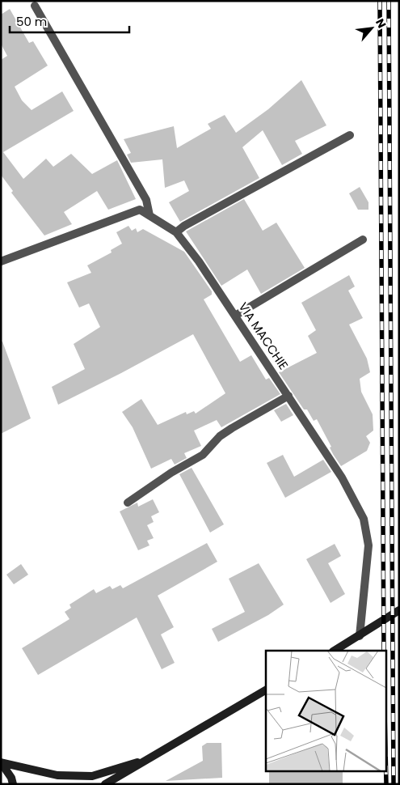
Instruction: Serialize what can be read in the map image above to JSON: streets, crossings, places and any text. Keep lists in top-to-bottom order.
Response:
{
  "streets": {
    "street": ["VIA MACCHIE"]
  },
  "scale_bar": "50 m",
  "north": "top right"
}
